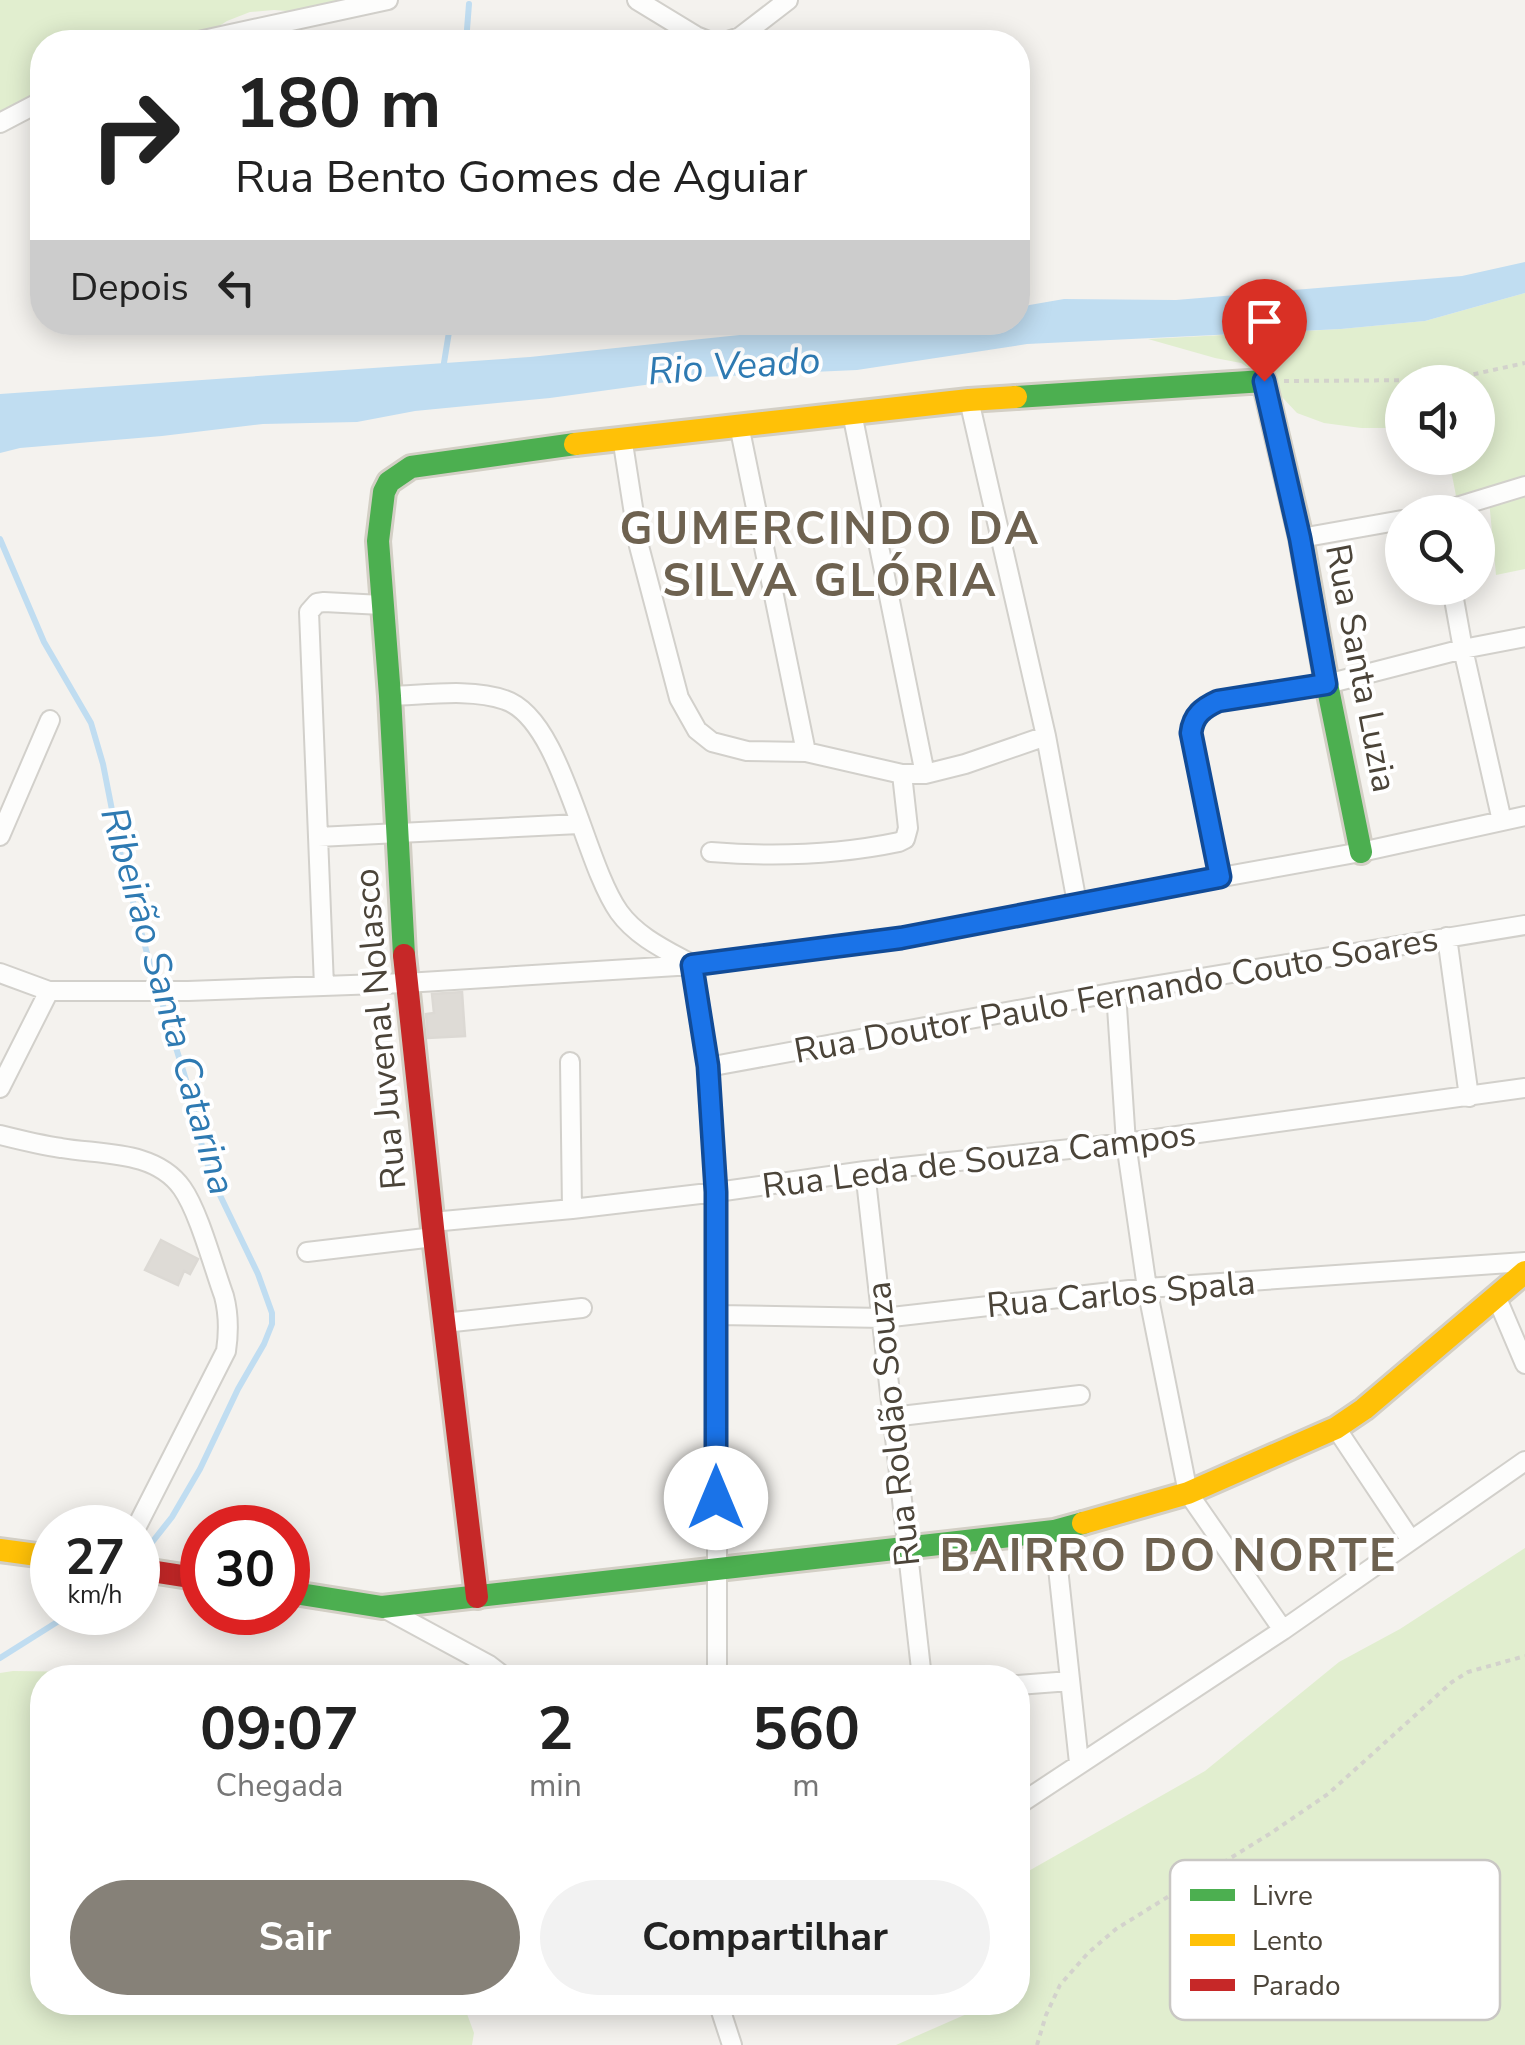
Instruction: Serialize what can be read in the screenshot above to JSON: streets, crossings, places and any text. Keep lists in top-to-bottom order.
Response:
{
  "streets": {
    "street": [
      "Rua Santa Luzia",
      "Rua Doutor Paulo Fernando Couto Soares",
      "Rua Juvenal Nolasco",
      "Rua Leda de Souza Campos",
      "Rua Carlos Spala",
      "Rua Roldão Souza"
    ]
  },
  "crossings": [
    ["Rua Juvenal Nolasco", "Rua Leda de Souza Campos"],
    ["Rua Leda de Souza Campos", "Rua Roldão Souza"],
    ["Rua Carlos Spala", "Rua Roldão Souza"]
  ],
  "districts": ["GUMERCINDO DA SILVA GLÓRIA", "BAIRRO DO NORTE"],
  "water": ["Rio Veado", "Ribeirão Santa Catarina"],
  "legend": ["Livre", "Lento", "Parado"],
  "page": {
    "turn": ["180 m", "Rua Bento Gomes de Aguiar"],
    "then": "Depois",
    "speed": "27 km/h",
    "limit": "30",
    "eta": [
      "09:07",
      "Chegada",
      "2",
      "min",
      "560",
      "m"
    ],
    "buttons": ["Sair", "Compartilhar"]
  }
}
